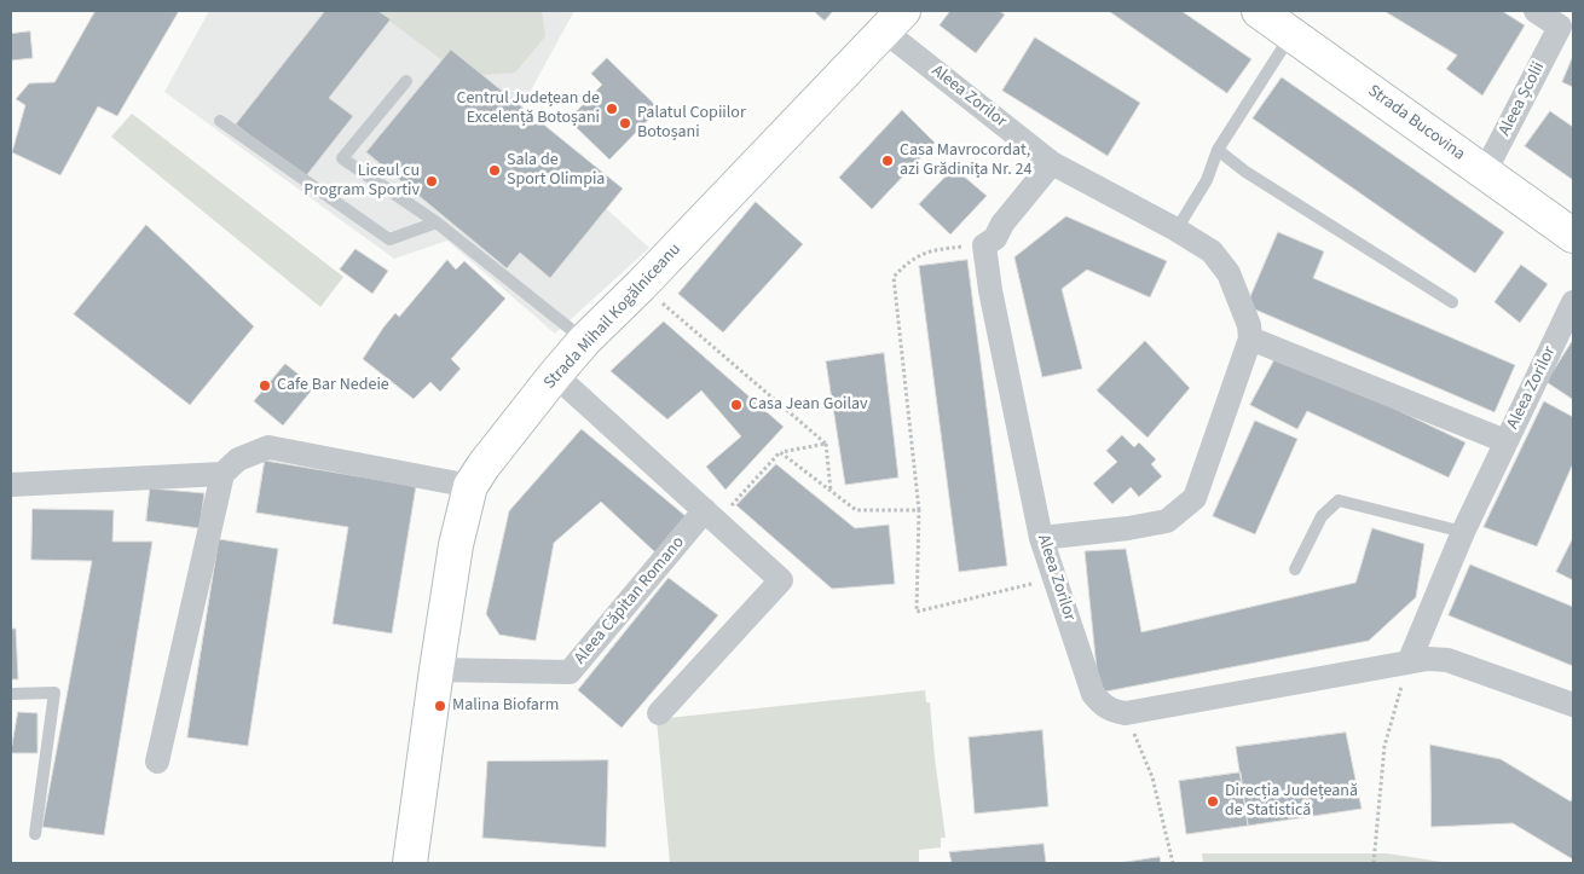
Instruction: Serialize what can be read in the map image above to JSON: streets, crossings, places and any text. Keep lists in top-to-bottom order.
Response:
{
  "streets": {
    "street": [
      "Aleea Zorilor",
      "Aleea Școlii",
      "Strada Bucovina",
      "Strada Mihail Kogălniceanu",
      "Aleea Căpitan Romano"
    ]
  },
  "crossings": [
    ["Aleea Zorilor", "Strada Mihail Kogălniceanu"],
    ["Aleea Școlii", "Strada Bucovina"],
    ["Strada Mihail Kogălniceanu", "Aleea Căpitan Romano"]
  ],
  "places": [
    "Centrul Județean de Excelență Botoșani",
    "Palatul Copiilor Botoșani",
    "Casa Mavrocordat, azi Grădinița Nr. 24",
    "Sala de Sport Olimpia",
    "Liceul cu Program Sportiv",
    "Cafe Bar Nedeie",
    "Casa Jean Goilav",
    "Malina Biofarm",
    "Direcția Județeană de Statistică"
  ]
}
